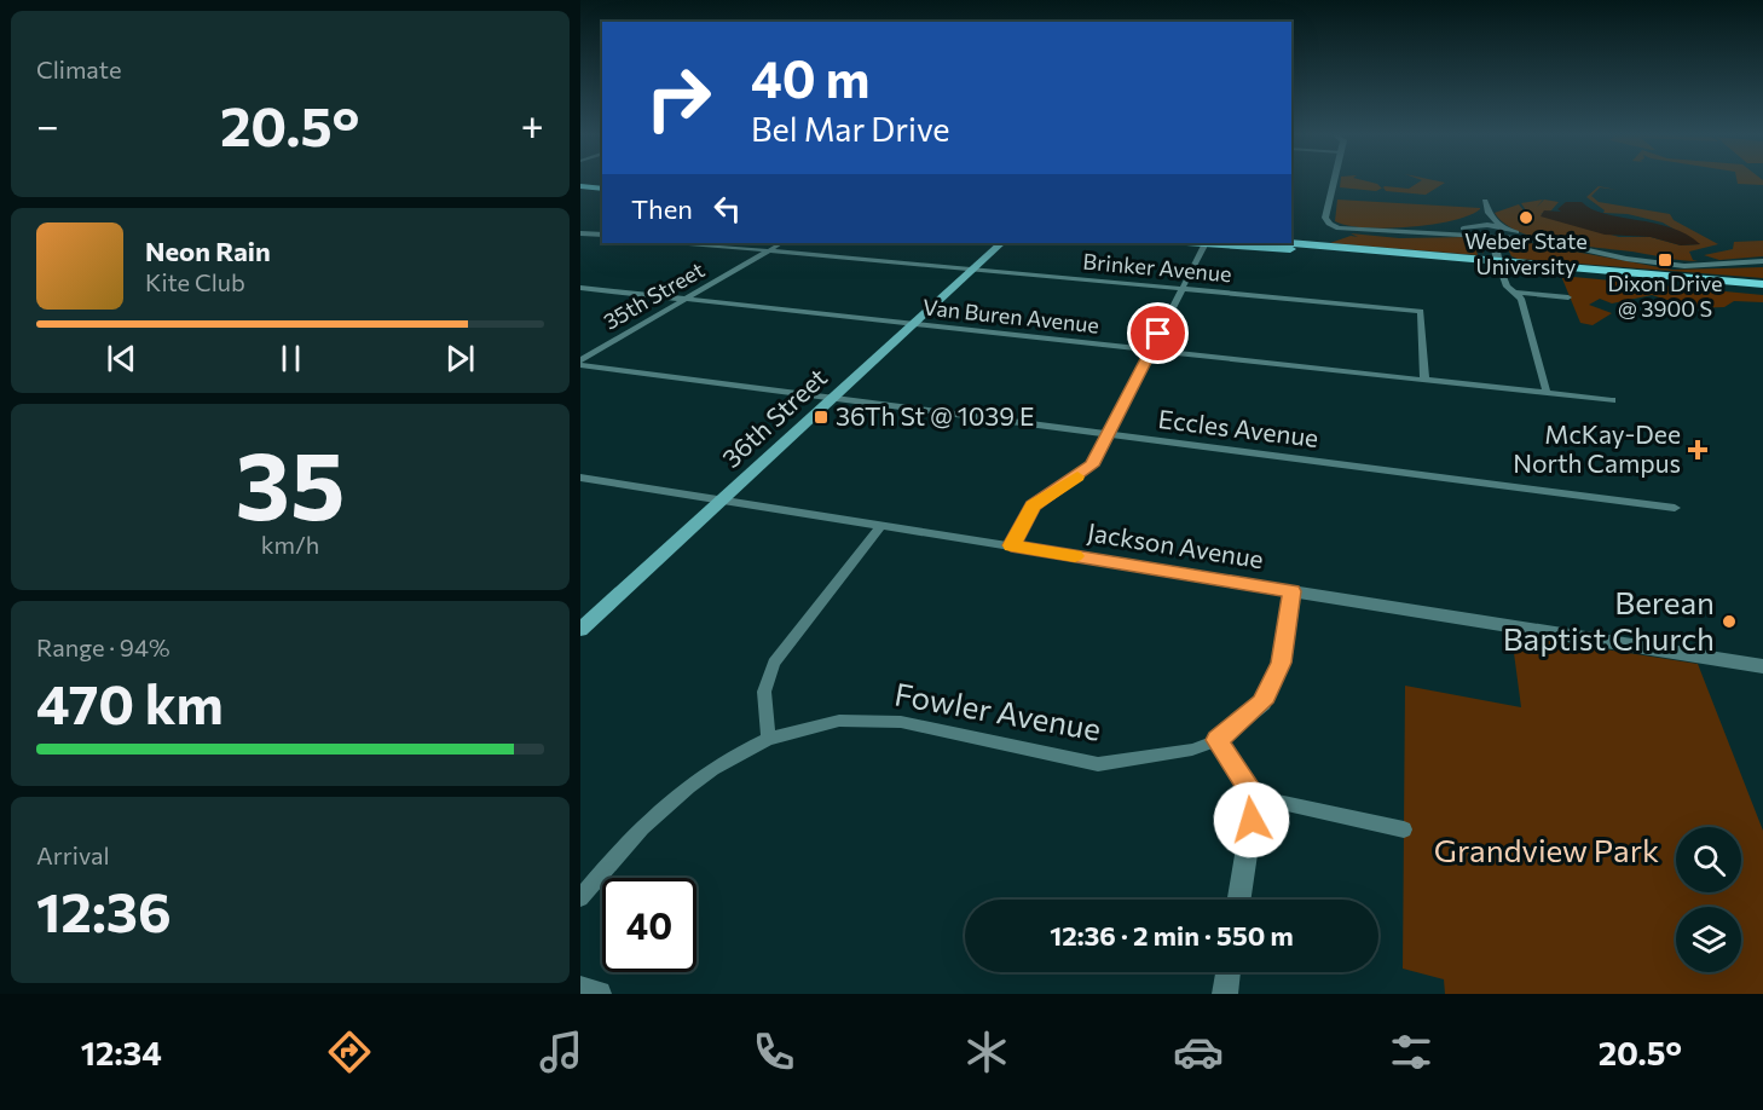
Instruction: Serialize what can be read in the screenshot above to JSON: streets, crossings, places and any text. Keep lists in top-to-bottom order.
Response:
{
  "streets": {
    "main road": ["36th Street"],
    "street": [
      "Brinker Avenue",
      "35th Street",
      "Van Buren Avenue",
      "Eccles Avenue",
      "Jackson Avenue",
      "Fowler Avenue"
    ]
  },
  "crossings": [
    ["Brinker Avenue", "35th Street"],
    ["Brinker Avenue", "Van Buren Avenue"],
    ["Brinker Avenue", "36th Street"],
    ["35th Street", "Van Buren Avenue"],
    ["35th Street", "Eccles Avenue"],
    ["Van Buren Avenue", "36th Street"],
    ["36th Street", "Eccles Avenue"],
    ["36th Street", "Jackson Avenue"]
  ],
  "parks": ["Grandview Park"],
  "places": {
    "other": ["Weber State University", "Berean Baptist Church"],
    "transit": ["Dixon Drive @ 3900 S", "36Th St @ 1039 E"],
    "health": ["McKay-Dee North Campus"]
  },
  "page": {
    "tile": [
      "Climate",
      ["35", "km/h"],
      ["Range · 94%", "470 km"],
      ["Arrival", "12:36"]
    ],
    "turn": ["40 m", "Bel Mar Drive"],
    "heat": ["−", "20.5°", "+"],
    "then": "Then",
    "song": ["Neon Rain", "Kite Club"],
    "limit": "40",
    "trip": "12:36 · 2 min · 550 m",
    "tabs": ["12:34", "20.5°"]
  }
}
